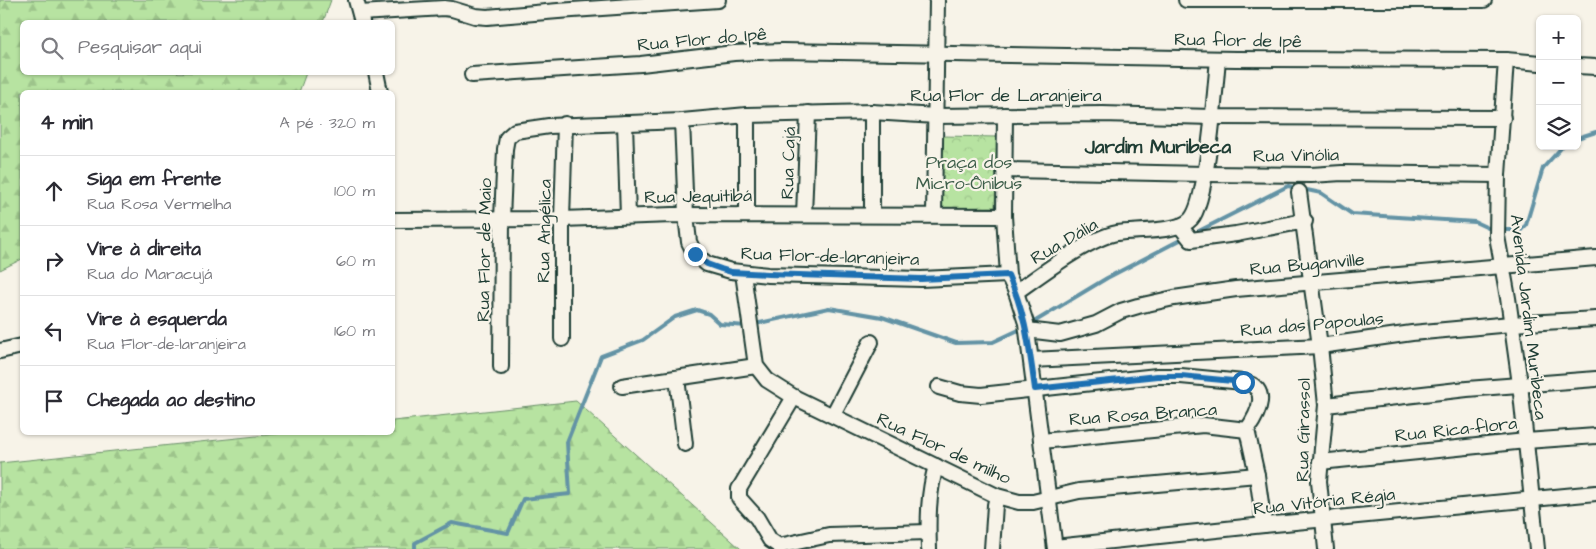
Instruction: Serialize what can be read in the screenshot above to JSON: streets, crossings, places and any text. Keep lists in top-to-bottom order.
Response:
{
  "streets": {
    "street": [
      "Rua Flor do Ipê",
      "Rua flor de Ipê",
      "Rua Flor de Laranjeira",
      "Rua Vinólia",
      "Rua Cajá",
      "Rua Jequitibá",
      "Rua Angélica",
      "Rua Dália",
      "Rua Flor de Maio",
      "Rua Flor-de-laranjeira",
      "Rua Buganville",
      "Avenida Jardim Muribeca",
      "Rua das Papoulas",
      "Rua Rosa Branca",
      "Rua Rica-flora",
      "Rua Girassol",
      "Rua Flor de milho",
      "Rua Vitória Régia"
    ]
  },
  "crossings": [
    ["Rua Flor do Ipê", "Rua flor de Ipê"],
    ["Rua flor de Ipê", "Avenida Jardim Muribeca"],
    ["Rua Flor de Laranjeira", "Rua Cajá"],
    ["Rua Flor de Laranjeira", "Rua Angélica"],
    ["Rua Flor de Laranjeira", "Rua Flor de Maio"],
    ["Rua Flor de Laranjeira", "Rua Flor-de-laranjeira"],
    ["Rua Flor de Laranjeira", "Avenida Jardim Muribeca"],
    ["Rua Vinólia", "Avenida Jardim Muribeca"],
    ["Rua Cajá", "Rua Jequitibá"],
    ["Rua Jequitibá", "Rua Angélica"],
    ["Rua Jequitibá", "Rua Flor de Maio"],
    ["Rua Jequitibá", "Rua Flor-de-laranjeira"],
    ["Rua Buganville", "Avenida Jardim Muribeca"],
    ["Rua Buganville", "Rua Girassol"],
    ["Avenida Jardim Muribeca", "Rua das Papoulas"],
    ["Avenida Jardim Muribeca", "Rua Rica-flora"],
    ["Avenida Jardim Muribeca", "Rua Vitória Régia"],
    ["Rua das Papoulas", "Rua Girassol"],
    ["Rua Rica-flora", "Rua Girassol"],
    ["Rua Girassol", "Rua Vitória Régia"]
  ],
  "districts": ["Jardim Muribeca"],
  "parks": ["Praça dos Micro-Ônibus"],
  "page": {
    "map_buttons": ["+", "−"],
    "search": "Pesquisar aqui",
    "heading": ["4 min", "A pé · 320 m"],
    "list": [
      ["Siga em frente", "Rua Rosa Vermelha", "100 m"],
      ["Vire à direita", "Rua do Maracujá", "60 m"],
      ["Vire à esquerda", "Rua Flor-de-laranjeira", "160 m"],
      "Chegada ao destino"
    ]
  }
}
